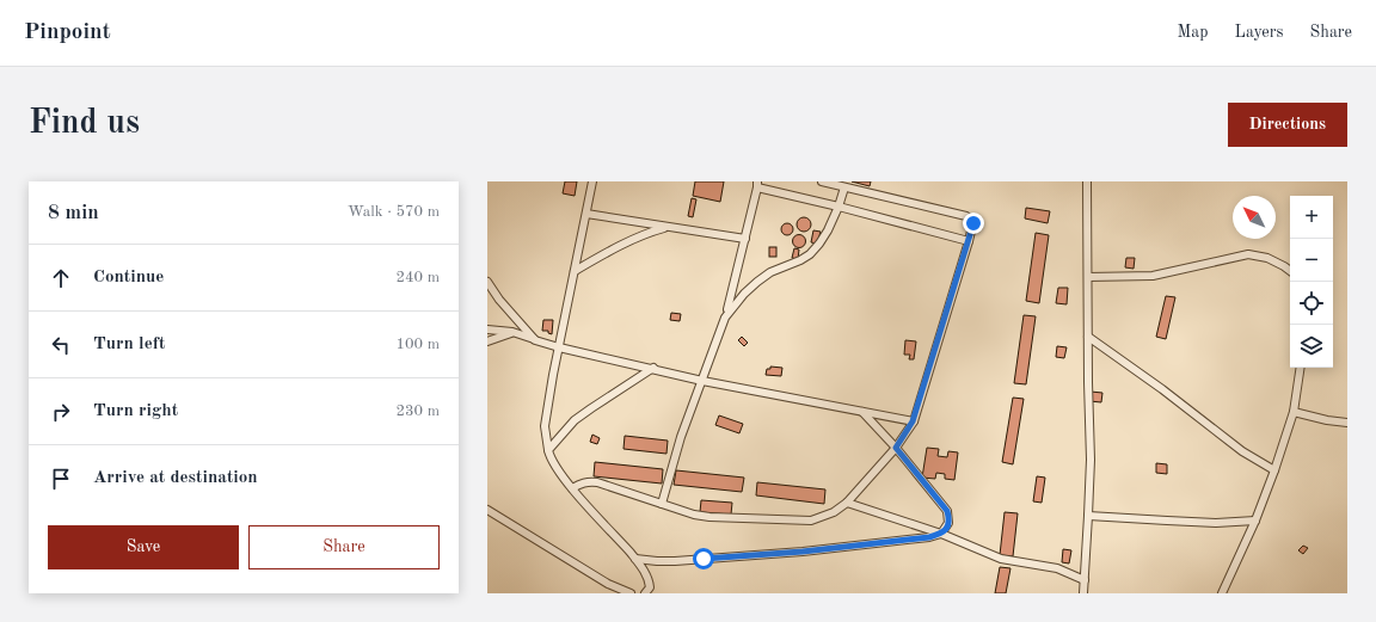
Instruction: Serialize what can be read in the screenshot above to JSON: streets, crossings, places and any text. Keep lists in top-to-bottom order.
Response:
{
  "north": "top left",
  "page": {
    "header": "Pinpoint",
    "nav": ["Map", "Layers", "Share"],
    "buttons": [
      "Directions",
      ["Save", "Share"]
    ],
    "title": "Find us",
    "heading": ["8 min", "Walk · 570 m"],
    "map_buttons": ["+", "−"],
    "list": [
      ["Continue", "240 m"],
      ["Turn left", "100 m"],
      ["Turn right", "230 m"],
      "Arrive at destination"
    ]
  }
}
